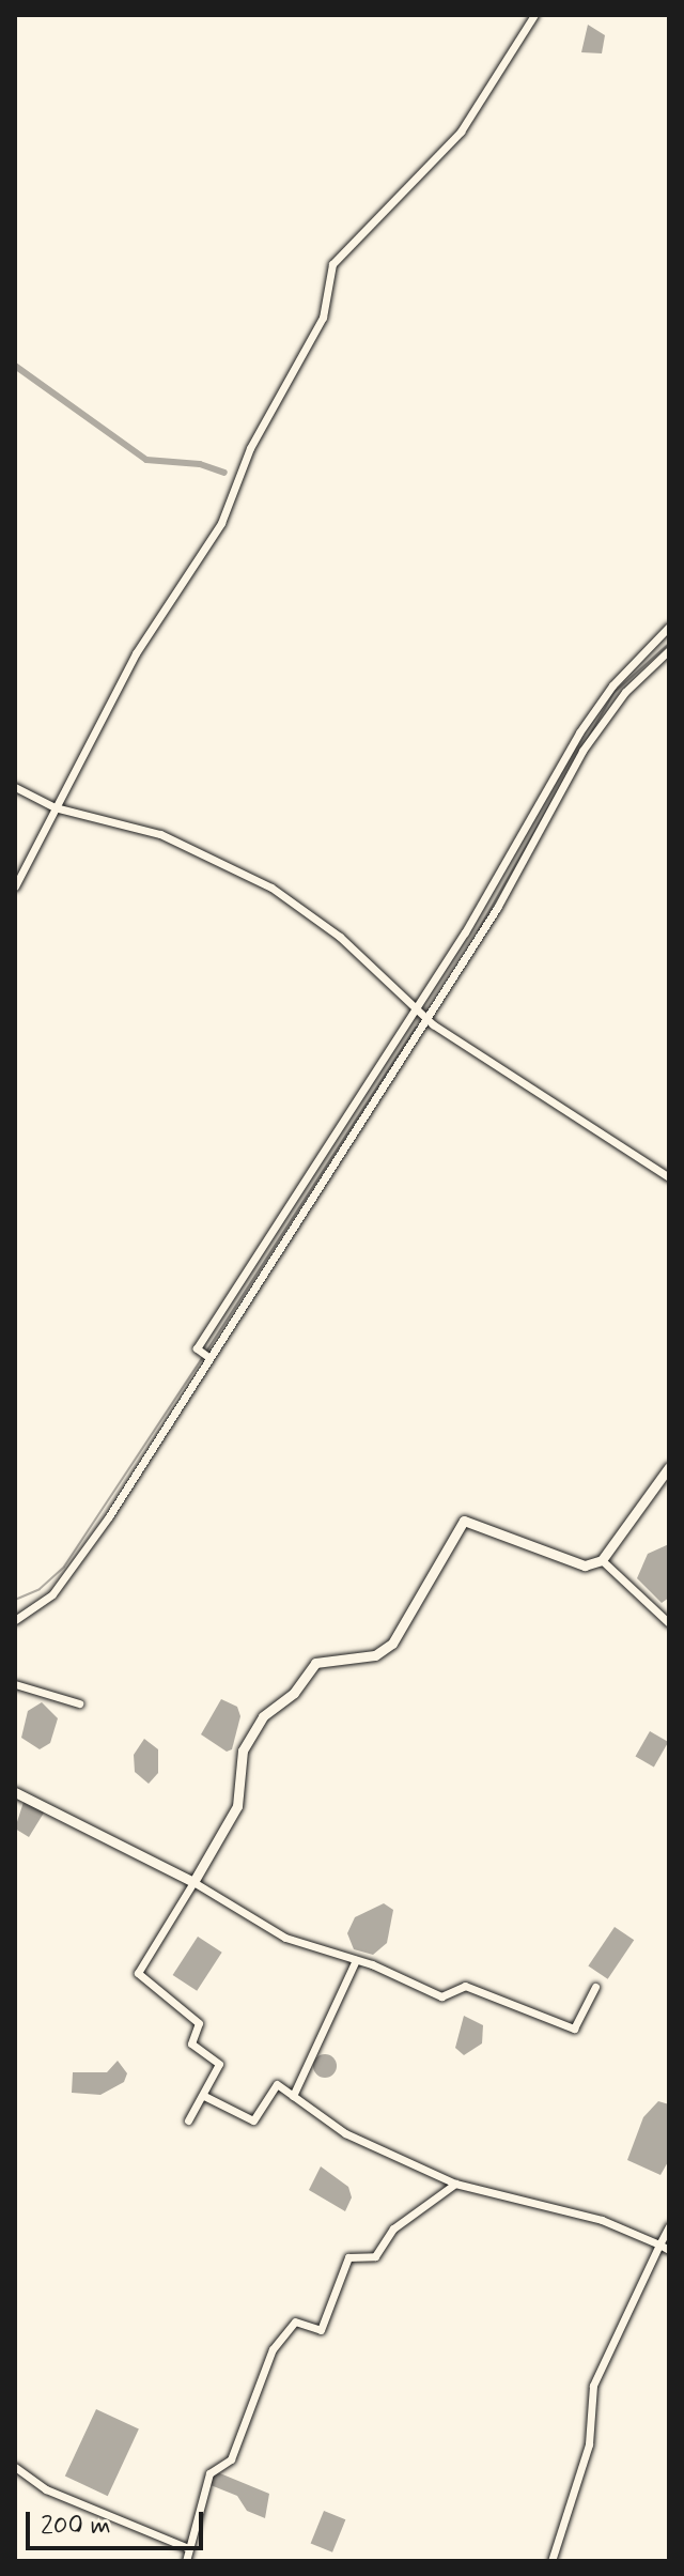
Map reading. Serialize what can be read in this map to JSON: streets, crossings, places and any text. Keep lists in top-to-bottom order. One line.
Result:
{"scale_bar":"200 m"}
